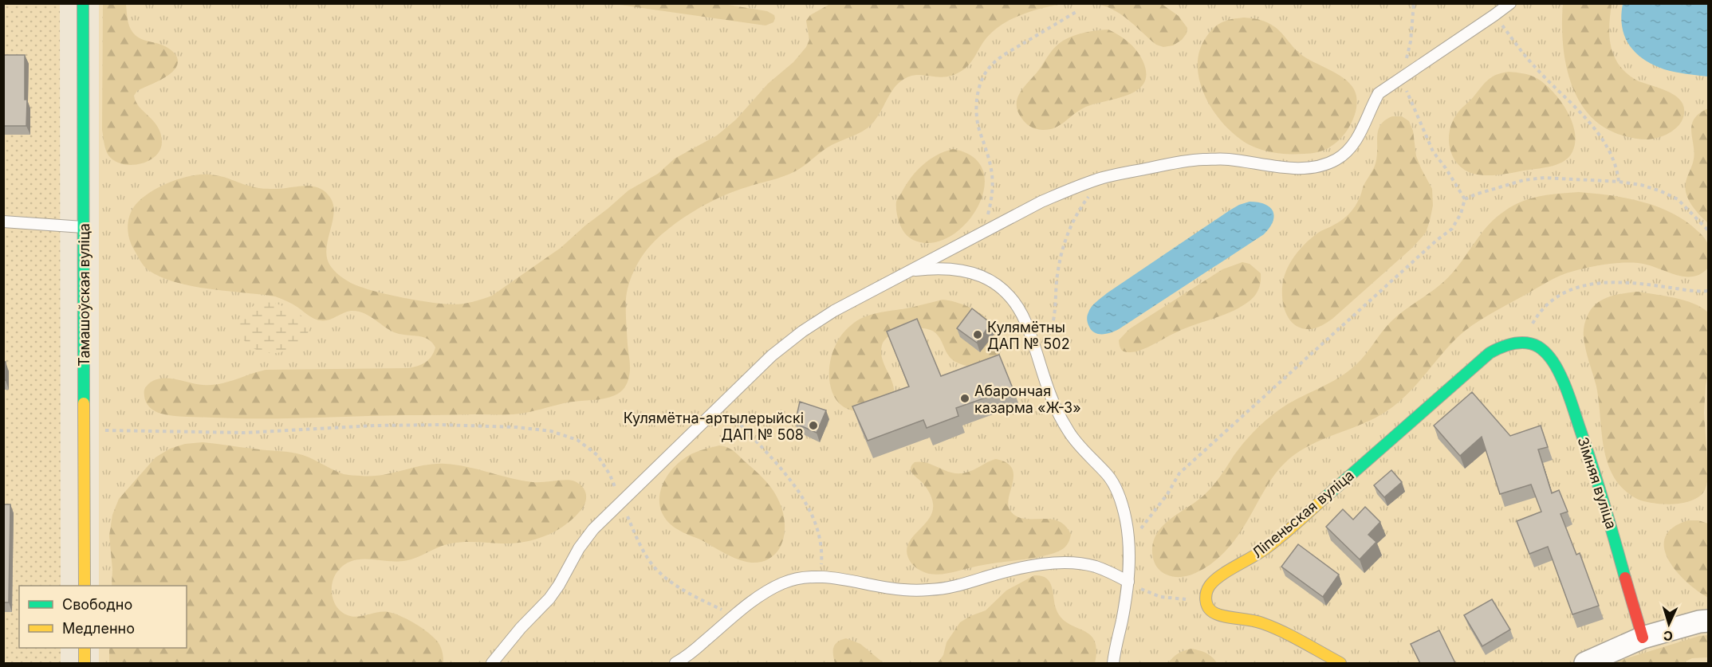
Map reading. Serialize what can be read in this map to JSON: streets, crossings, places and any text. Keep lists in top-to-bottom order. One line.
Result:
{"streets":{"street":["Тамашоўская вуліца","Зімняя вуліца","Ліпеньская вуліца"]},"crossings":[["Зімняя вуліца","Ліпеньская вуліца"]],"places":["Кулямётны ДАП № 502","Абарончая казарма «Ж-З»","Кулямётна-артылерыйскі ДАП № 508"],"legend":["Свободно","Медленно"],"north":"bottom"}
